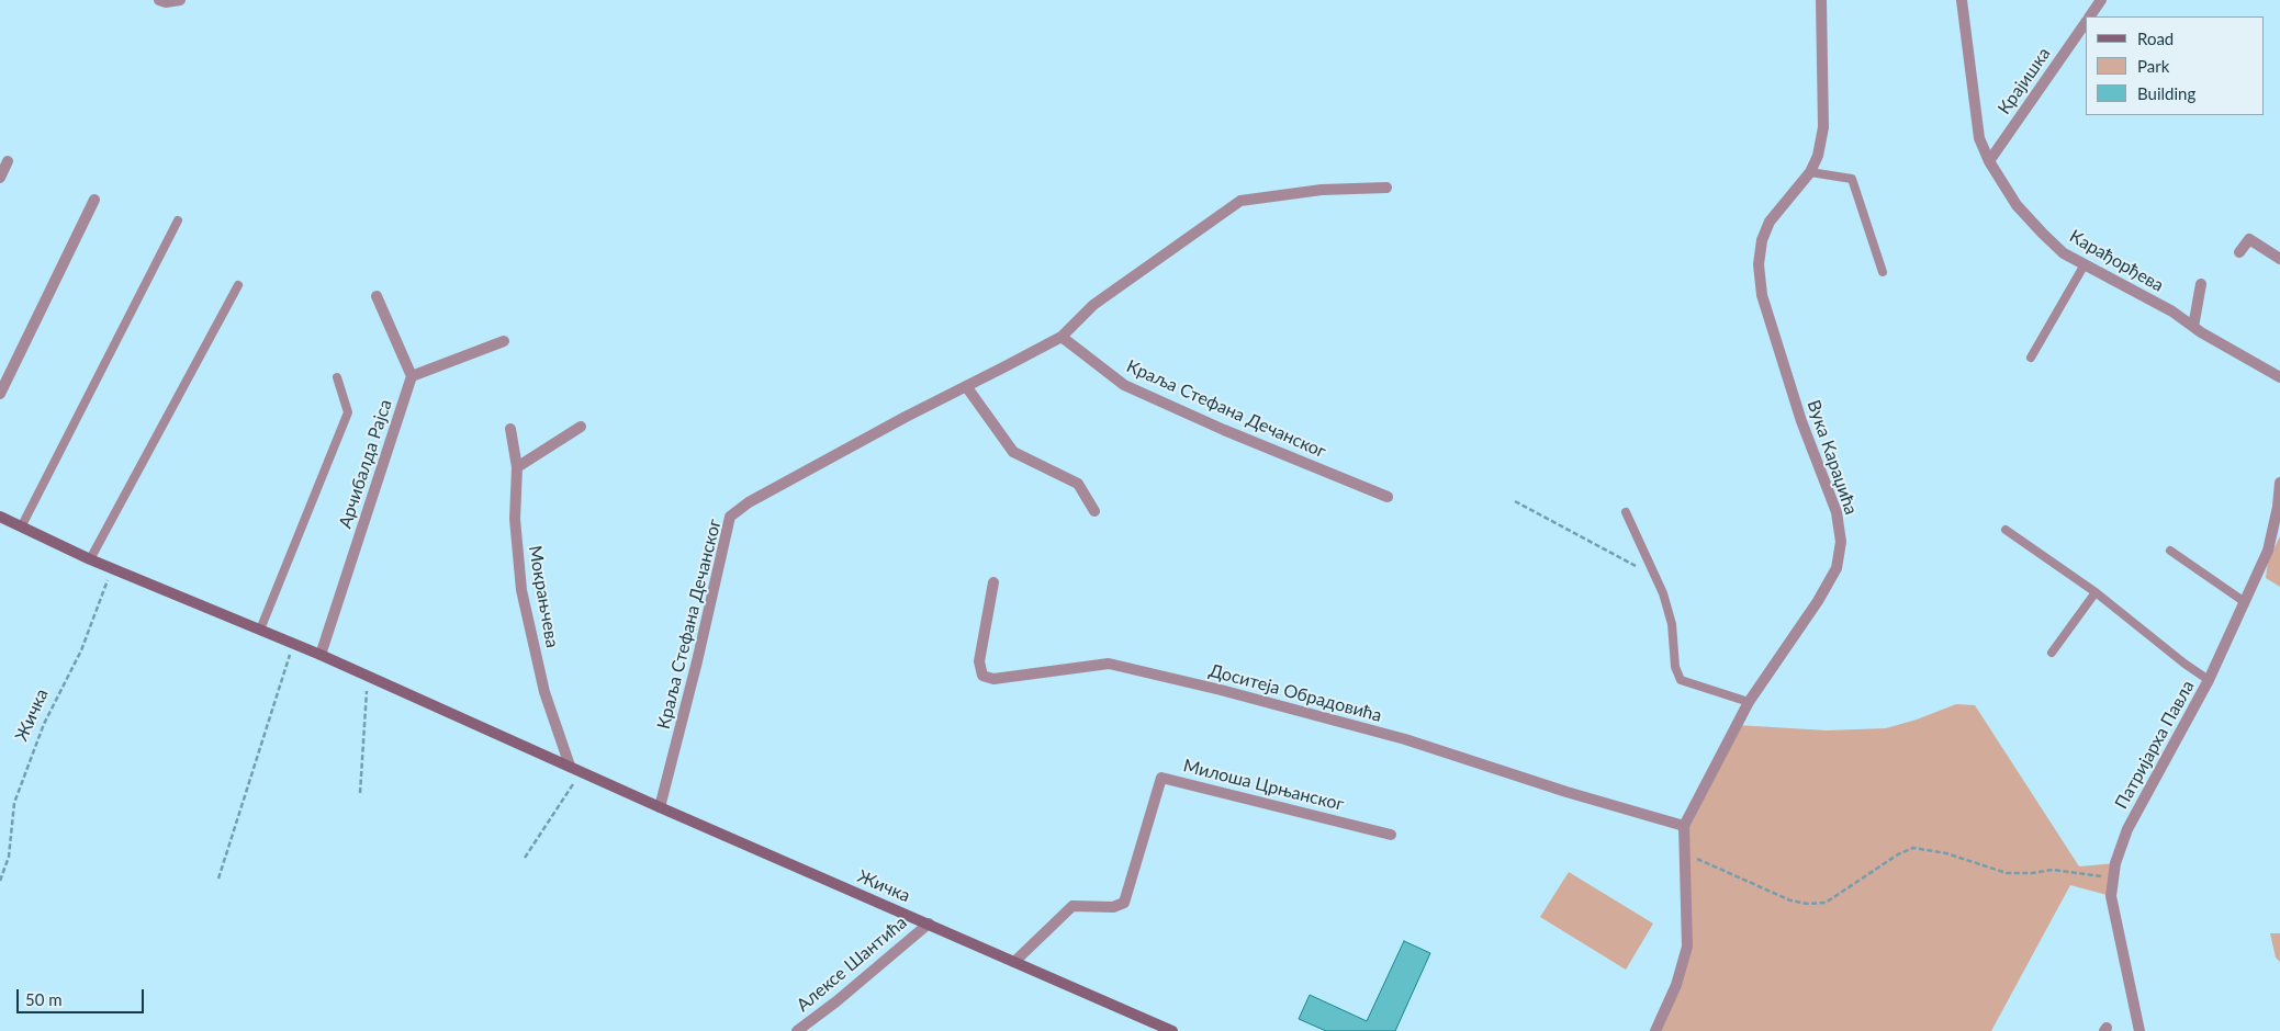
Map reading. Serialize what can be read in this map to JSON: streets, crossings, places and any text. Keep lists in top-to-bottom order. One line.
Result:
{"streets":{"main road":["Жичка"],"street":["Крајишка","Карађорђева","Краља Стефана Дечанског","Вука Караџића","Арчибалда Рајса","Мокрањчева","Доситеја Обрадовића","Патријарха Павла","Милоша Црњанског","Алексе Шантића"]},"crossings":[["Крајишка","Карађорђева"],["Краља Стефана Дечанског","Жичка"],["Вука Караџића","Доситеја Обрадовића"],["Арчибалда Рајса","Жичка"],["Мокрањчева","Жичка"],["Жичка","Милоша Црњанског"],["Жичка","Алексе Шантића"]],"legend":["Road","Park","Building"],"scale_bar":"50 m"}
